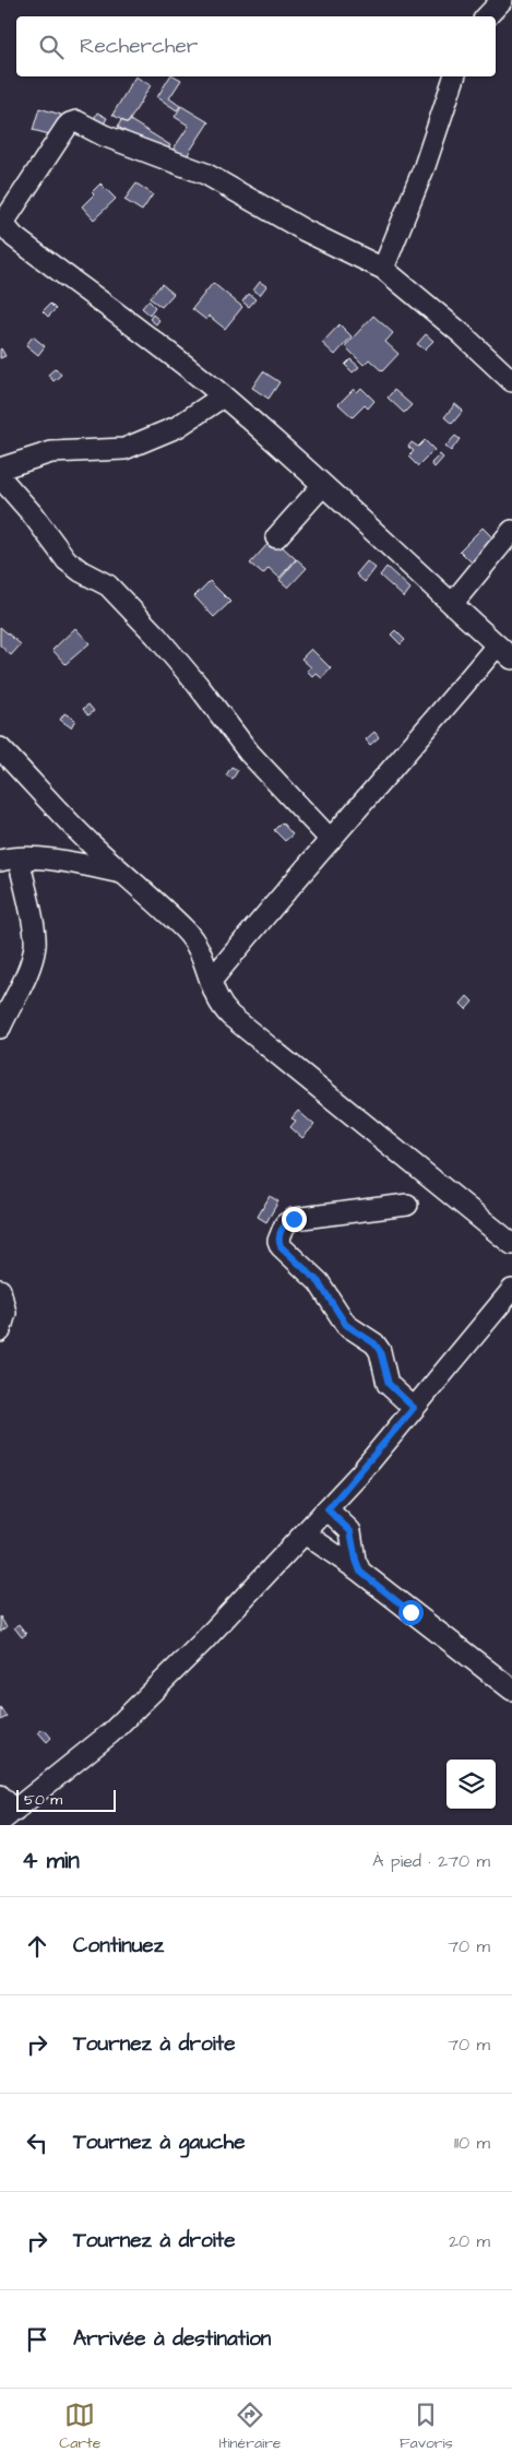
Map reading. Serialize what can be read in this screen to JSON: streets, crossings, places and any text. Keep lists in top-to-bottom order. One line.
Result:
{"scale_bar":"50 m","page":{"search":"Rechercher","scale":"50 m","heading":["4 min","À pied · 270 m"],"list":[["Continuez","70 m"],["Tournez à droite","70 m"],["Tournez à gauche","110 m"],["Tournez à droite","20 m"],"Arrivée à destination"],"nav":["Carte","Itinéraire","Favoris"]}}
